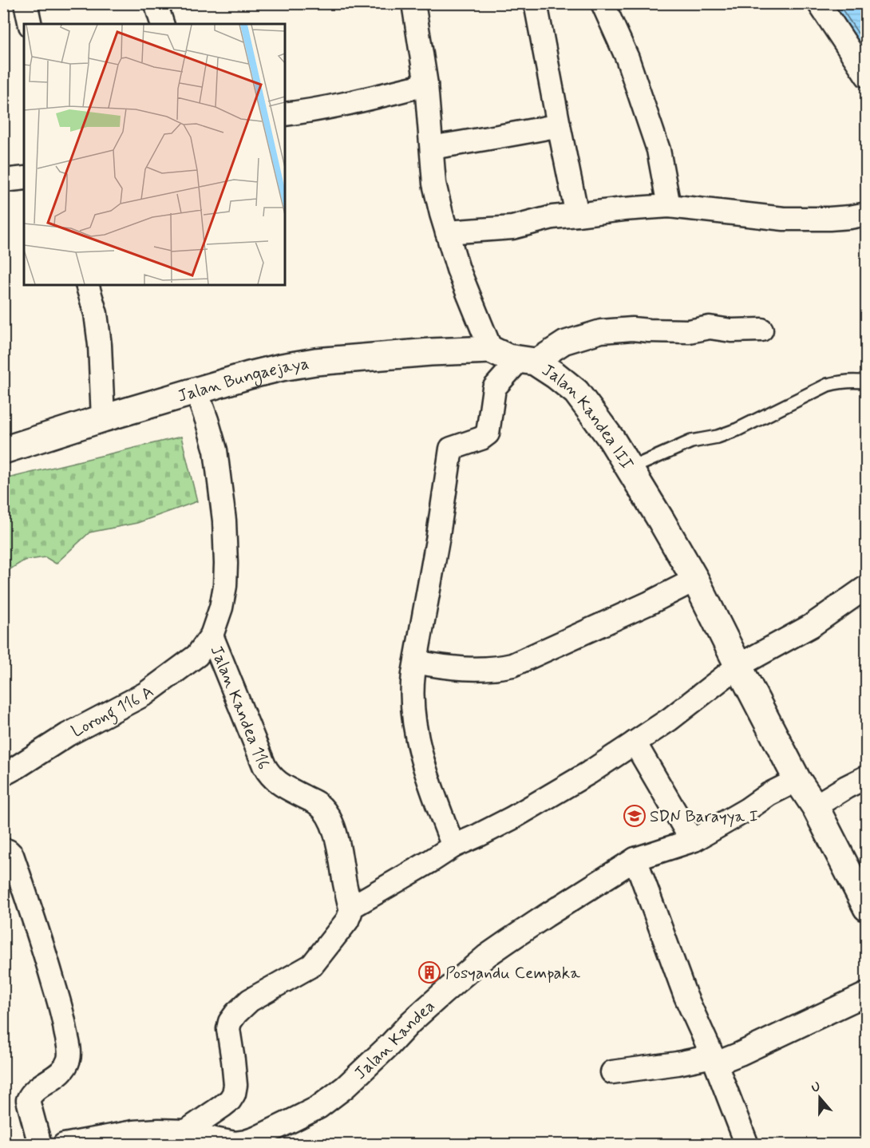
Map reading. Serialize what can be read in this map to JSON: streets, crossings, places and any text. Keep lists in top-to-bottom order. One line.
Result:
{"streets":{"street":["Jalan Bungaejaya","Jalan Kandea III","Jalan Kandea 116","Lorong 116 A","Jalan Kandea"]},"crossings":[["Jalan Bungaejaya","Jalan Kandea III"],["Jalan Bungaejaya","Jalan Kandea 116"],["Jalan Kandea III","Jalan Kandea"],["Jalan Kandea 116","Lorong 116 A"]],"places":{"school or university":["SDN Barayya I"],"building":["Posyandu Cempaka"]},"north":"top"}
